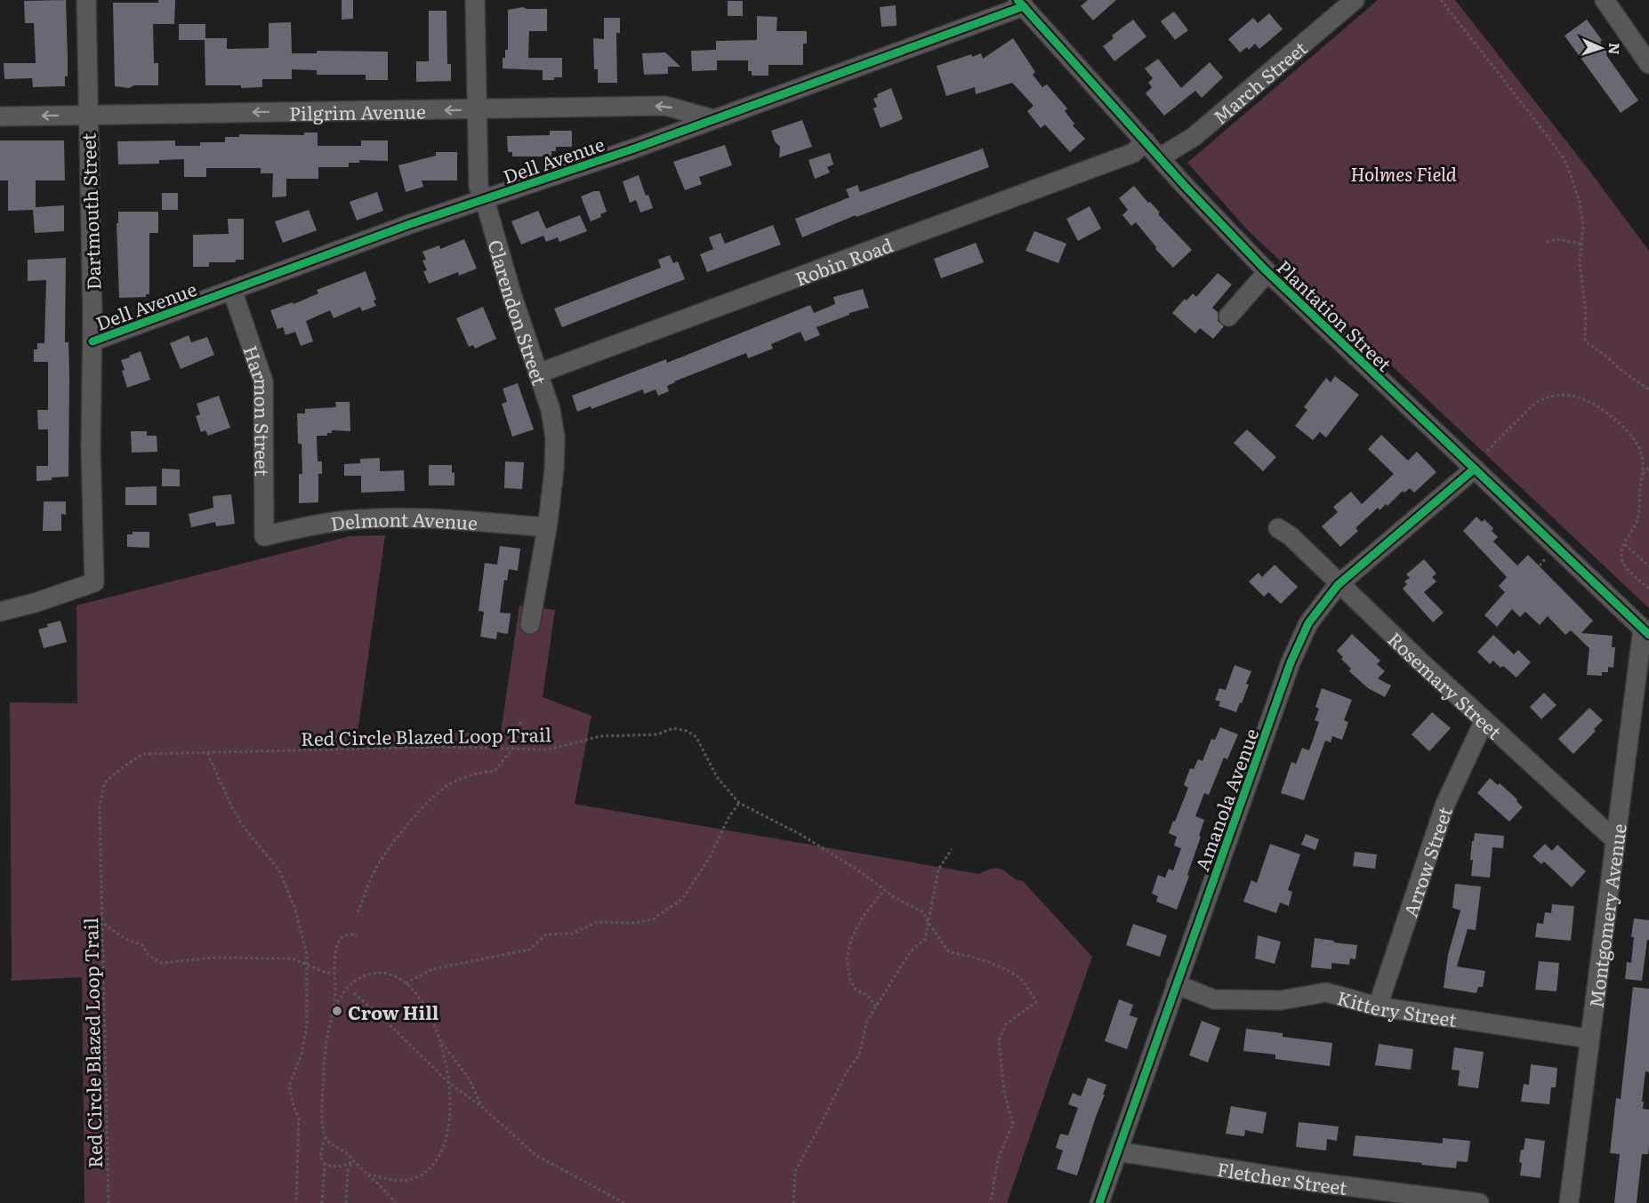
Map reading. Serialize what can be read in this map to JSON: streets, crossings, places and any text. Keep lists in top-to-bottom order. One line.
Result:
{"streets":{"street":["March Street","Pilgrim Avenue","Dell Avenue","Dartmouth Street","Robin Road","Clarendon Street","Plantation Street","Harmon Street","Delmont Avenue","Rosemary Street","Amanola Avenue","Arrow Street","Montgomery Avenue","Kittery Street","Fletcher Street"],"path":["Red Circle Blazed Loop Trail"]},"crossings":[["March Street","Plantation Street"],["Pilgrim Avenue","Dell Avenue"],["Pilgrim Avenue","Dartmouth Street"],["Pilgrim Avenue","Clarendon Street"],["Dell Avenue","Dartmouth Street"],["Dell Avenue","Clarendon Street"],["Dell Avenue","Plantation Street"],["Dell Avenue","Harmon Street"],["Robin Road","Clarendon Street"],["Robin Road","Plantation Street"],["Clarendon Street","Delmont Avenue"],["Plantation Street","Amanola Avenue"],["Plantation Street","Montgomery Avenue"],["Harmon Street","Delmont Avenue"],["Rosemary Street","Amanola Avenue"],["Rosemary Street","Arrow Street"],["Rosemary Street","Montgomery Avenue"],["Amanola Avenue","Kittery Street"],["Amanola Avenue","Fletcher Street"],["Arrow Street","Kittery Street"],["Montgomery Avenue","Kittery Street"]],"one_way":["Pilgrim Avenue"],"parks":["Holmes Field"],"places":["Crow Hill"],"north":"right"}
